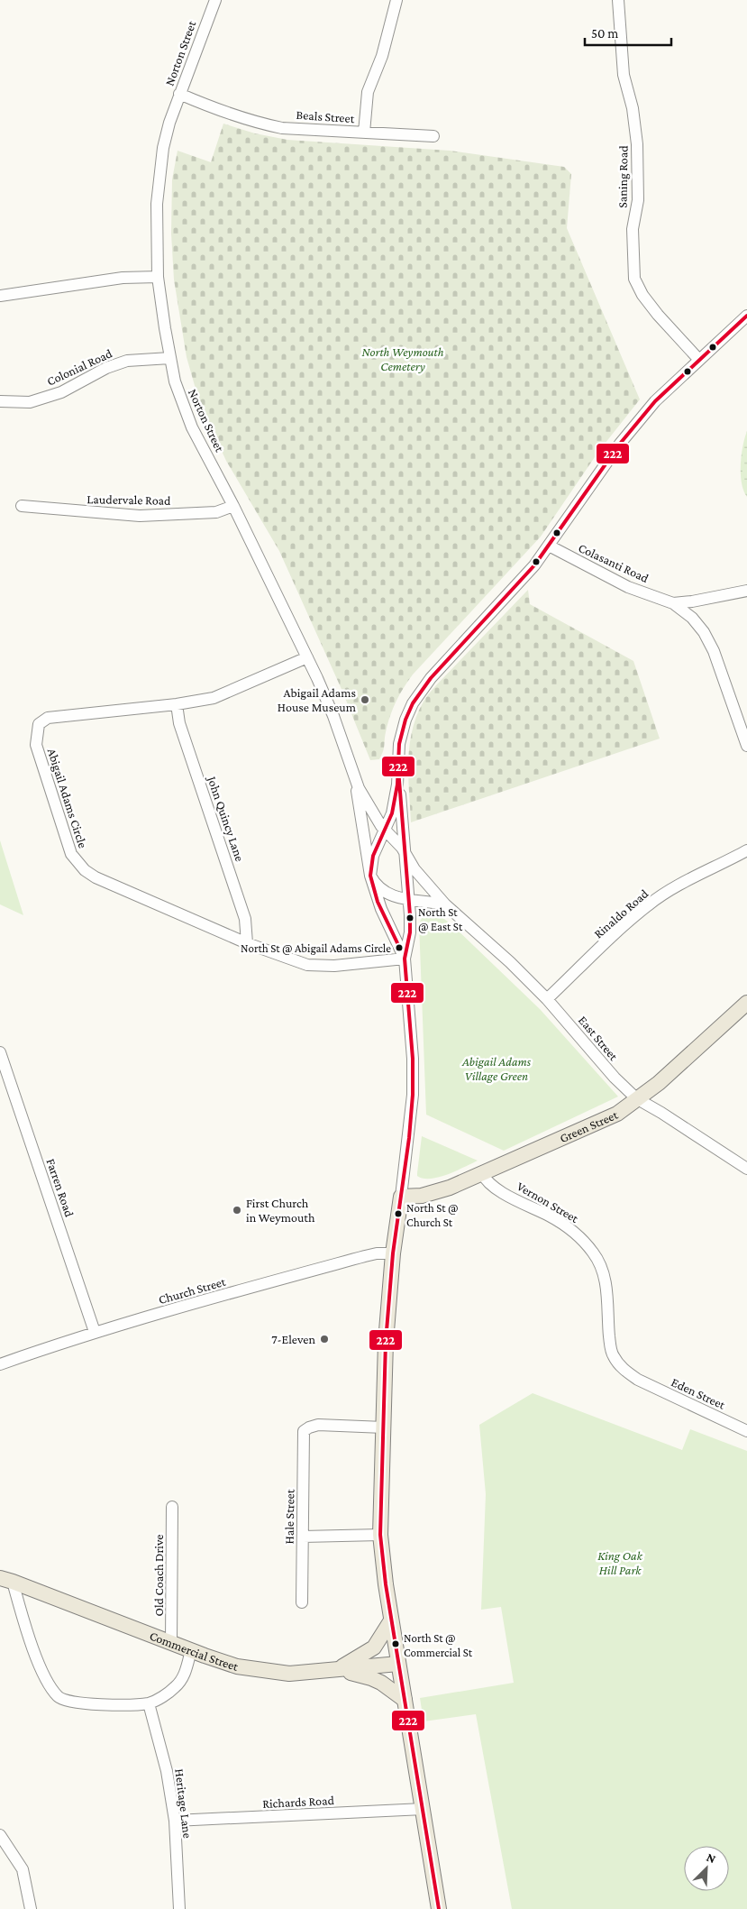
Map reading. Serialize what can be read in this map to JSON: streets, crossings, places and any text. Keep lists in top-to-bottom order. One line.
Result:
{"streets":{"main road":["Green Street","Commercial Street"],"street":["Norton Street","Beals Street","Saning Road","Colonial Road","Laudervale Road","Colasanti Road","Abigail Adams Circle","John Quincy Lane","Rinaldo Road","East Street","Farren Road","Vernon Street","Church Street","Eden Street","Hale Street","Old Coach Drive","Richards Road","Heritage Lane"]},"crossings":[["Norton Street","Beals Street"],["Norton Street","Colonial Road"],["Norton Street","Laudervale Road"],["Norton Street","Abigail Adams Circle"],["Norton Street","East Street"],["Abigail Adams Circle","John Quincy Lane"],["Rinaldo Road","East Street"],["East Street","Green Street"],["Green Street","Vernon Street"],["Farren Road","Church Street"],["Vernon Street","Eden Street"],["Old Coach Drive","Commercial Street"],["Richards Road","Heritage Lane"]],"parks":["North Weymouth Cemetery","Abigail Adams Village Green","King Oak Hill Park"],"places":["Abigail Adams House Museum","North St @ East St","North St @ Abigail Adams Circle","First Church in Weymouth","North St @ Church St","7-Eleven","North St @ Commercial St"],"lines":["transit line 222"],"scale_bar":"50 m","north":"top right"}
